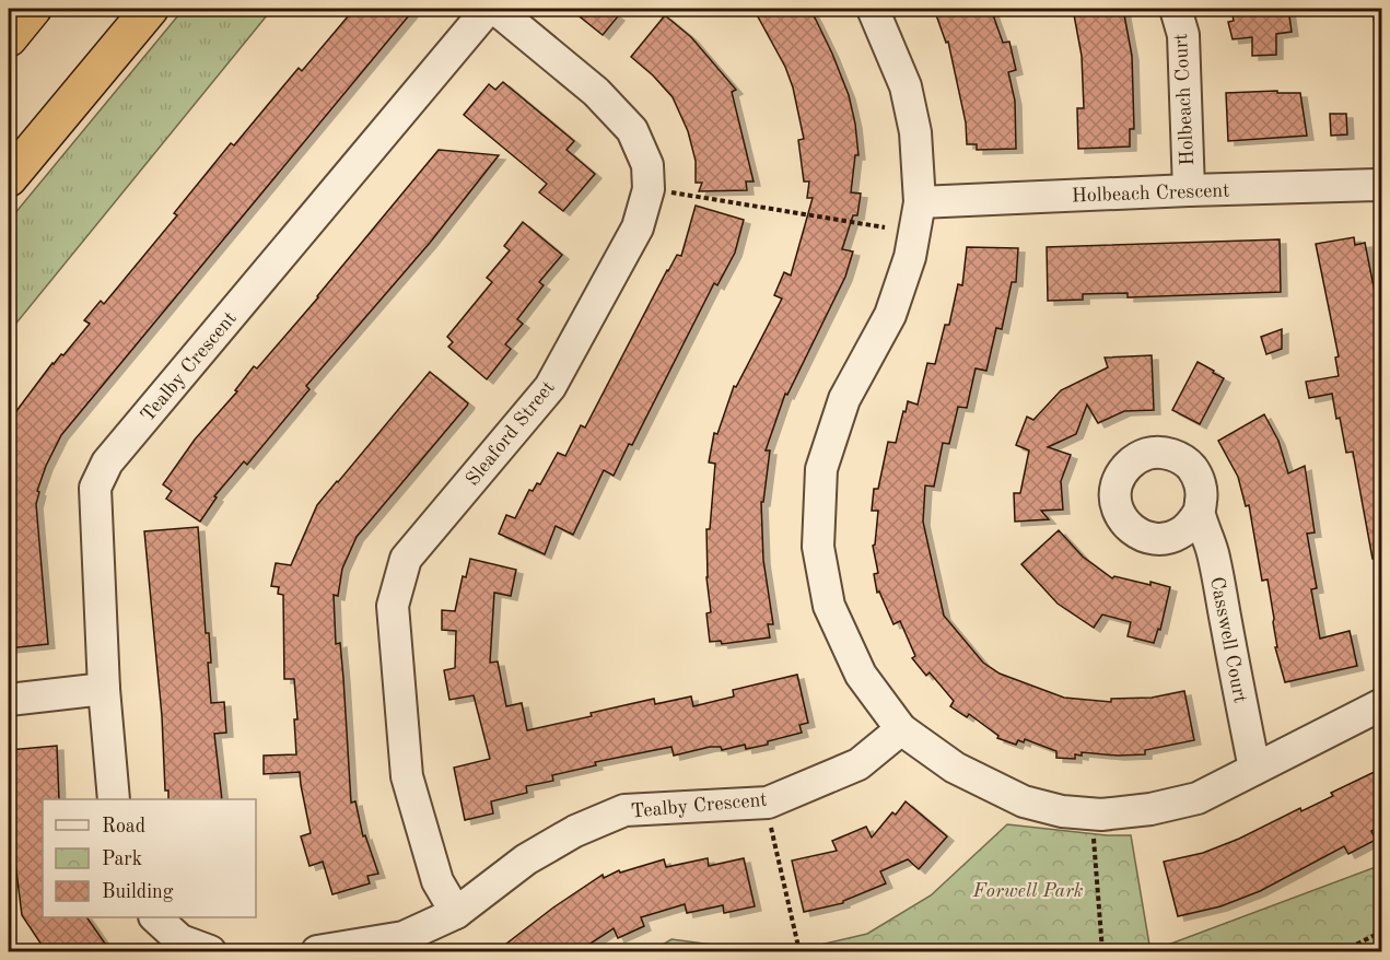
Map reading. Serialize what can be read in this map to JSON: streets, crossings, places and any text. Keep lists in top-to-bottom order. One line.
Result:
{"streets":{"street":["Holbeach Court","Holbeach Crescent","Tealby Crescent","Sleaford Street","Casswell Court"]},"crossings":[["Holbeach Court","Holbeach Crescent"],["Tealby Crescent","Sleaford Street"]],"parks":["Forwell Park"],"legend":["Road","Park","Building"]}
